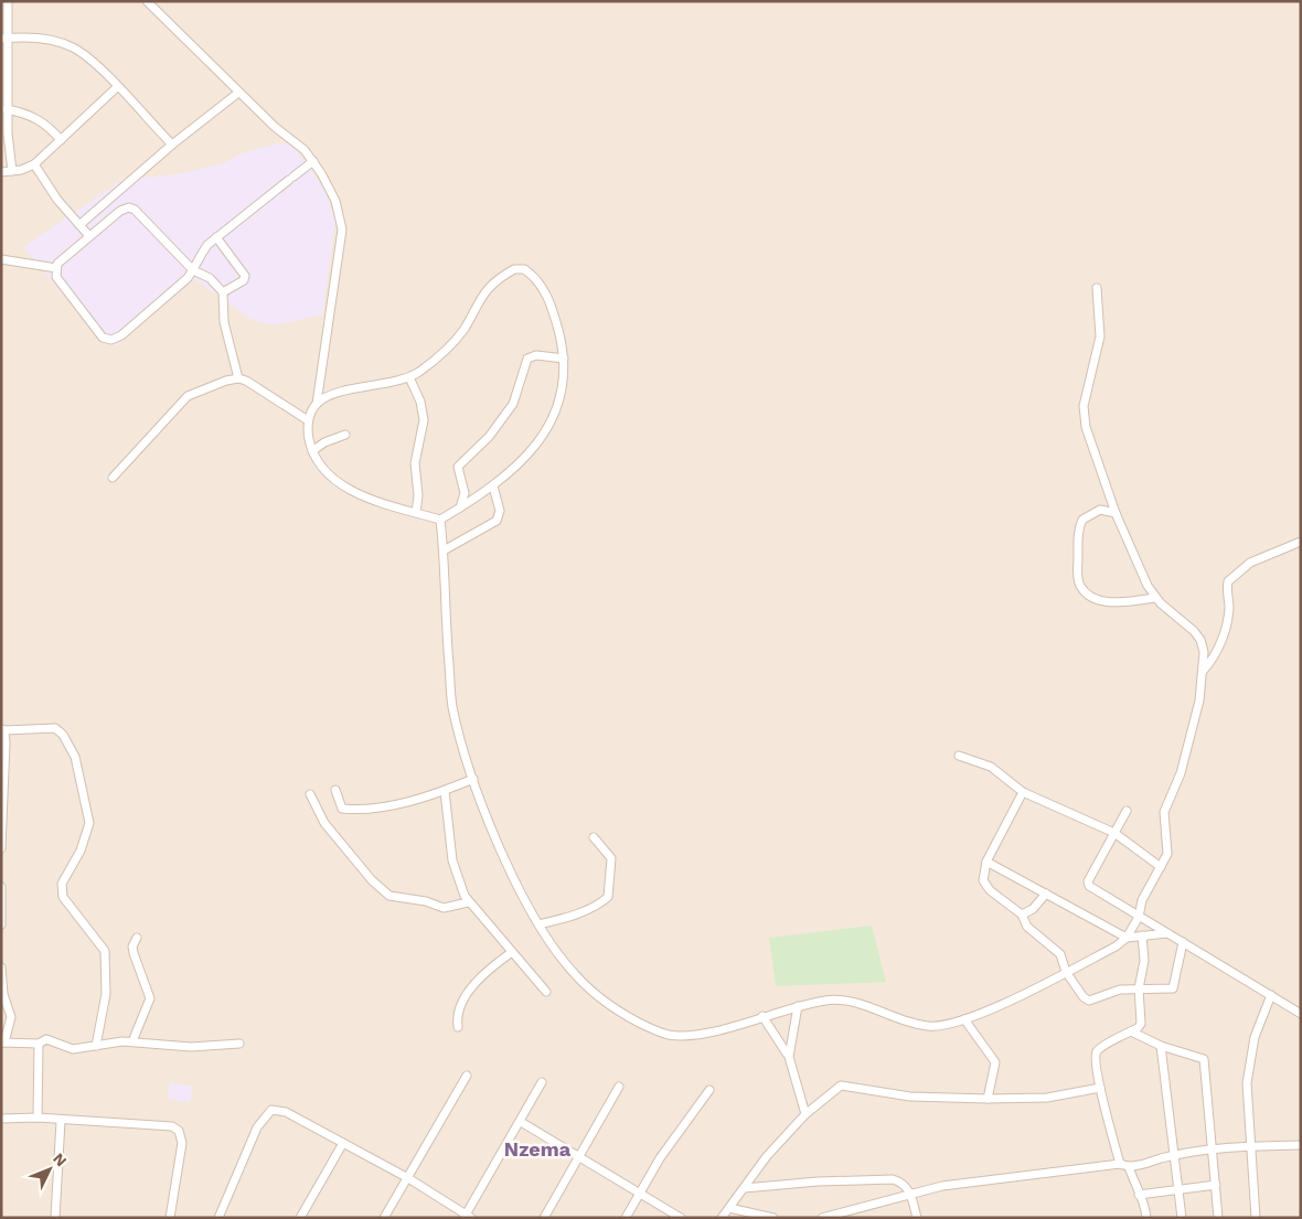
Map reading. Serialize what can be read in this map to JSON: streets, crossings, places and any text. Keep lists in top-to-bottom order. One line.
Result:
{"districts":["Nzema"],"north":"top right"}
